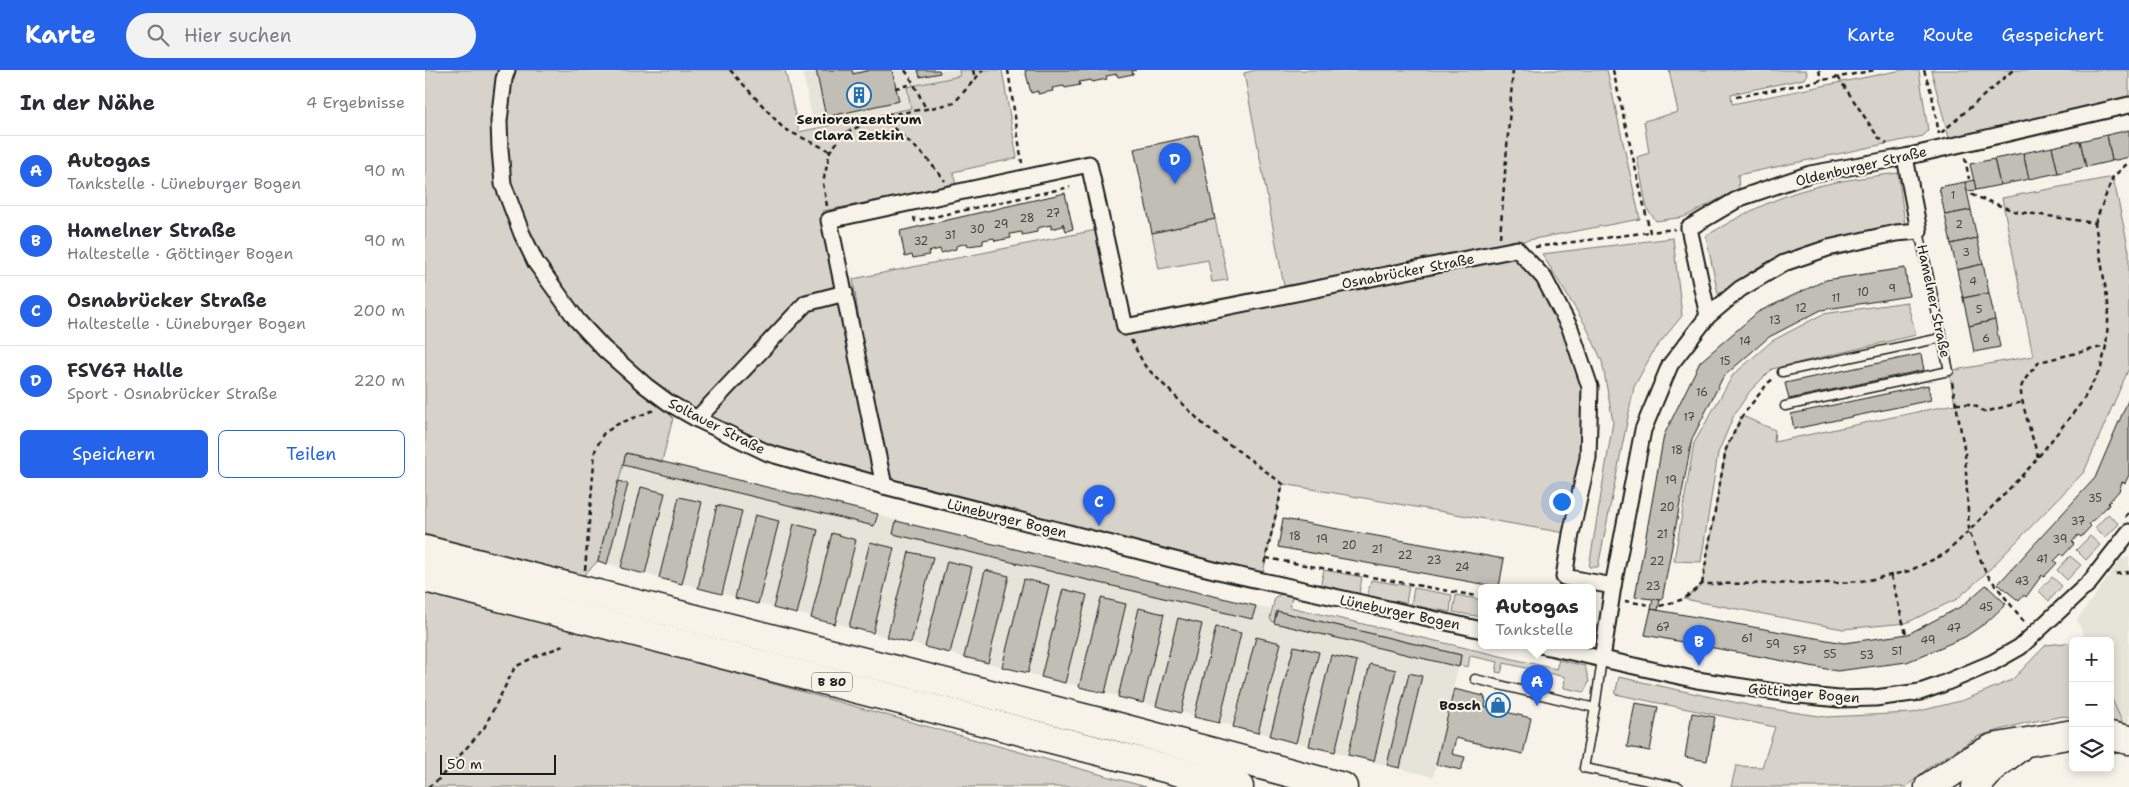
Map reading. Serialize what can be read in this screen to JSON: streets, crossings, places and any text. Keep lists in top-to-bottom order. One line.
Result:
{"streets":{"highway":["B 80"],"street":["Oldenburger Straße","Osnabrücker Straße","Hamelner Straße","Soltauer Straße","Lüneburger Bogen","Göttinger Bogen"]},"crossings":[["Oldenburger Straße","Hamelner Straße"],["Hamelner Straße","Göttinger Bogen"],["Soltauer Straße","Lüneburger Bogen"]],"places":{"building":["Seniorenzentrum Clara Zetkin"],"shop":["Bosch"]},"house_numbers":["1","27","28","29","2","30","31","32","3","4","9","10","11","12","5","13","6","14","15","16","17","18","19","35","20","37","21","18","19","39","20","21","22","41","23","22","24","43","23","45","67","47","61","49","59","57","51","55","53"],"scale_bar":"50 m","page":{"header":"Karte","search":"Hier suchen","nav":["Karte","Route","Gespeichert"],"heading":["In der Nähe","4 Ergebnisse"],"list":[{"mark":"A","name":"Autogas","note":"Tankstelle · Lüneburger Bogen","value":"90 m"},{"mark":"B","name":"Hamelner Straße","note":"Haltestelle · Göttinger Bogen","value":"90 m"},{"mark":"C","name":"Osnabrücker Straße","note":"Haltestelle · Lüneburger Bogen","value":"200 m"},{"mark":"D","name":"FSV67 Halle","note":"Sport · Osnabrücker Straße","value":"220 m"}],"pins":["D","C","B","A"],"buttons":["Speichern","Teilen"],"popup":["Autogas","Tankstelle"],"map_buttons":["+","−"],"scale":"50 m"}}
